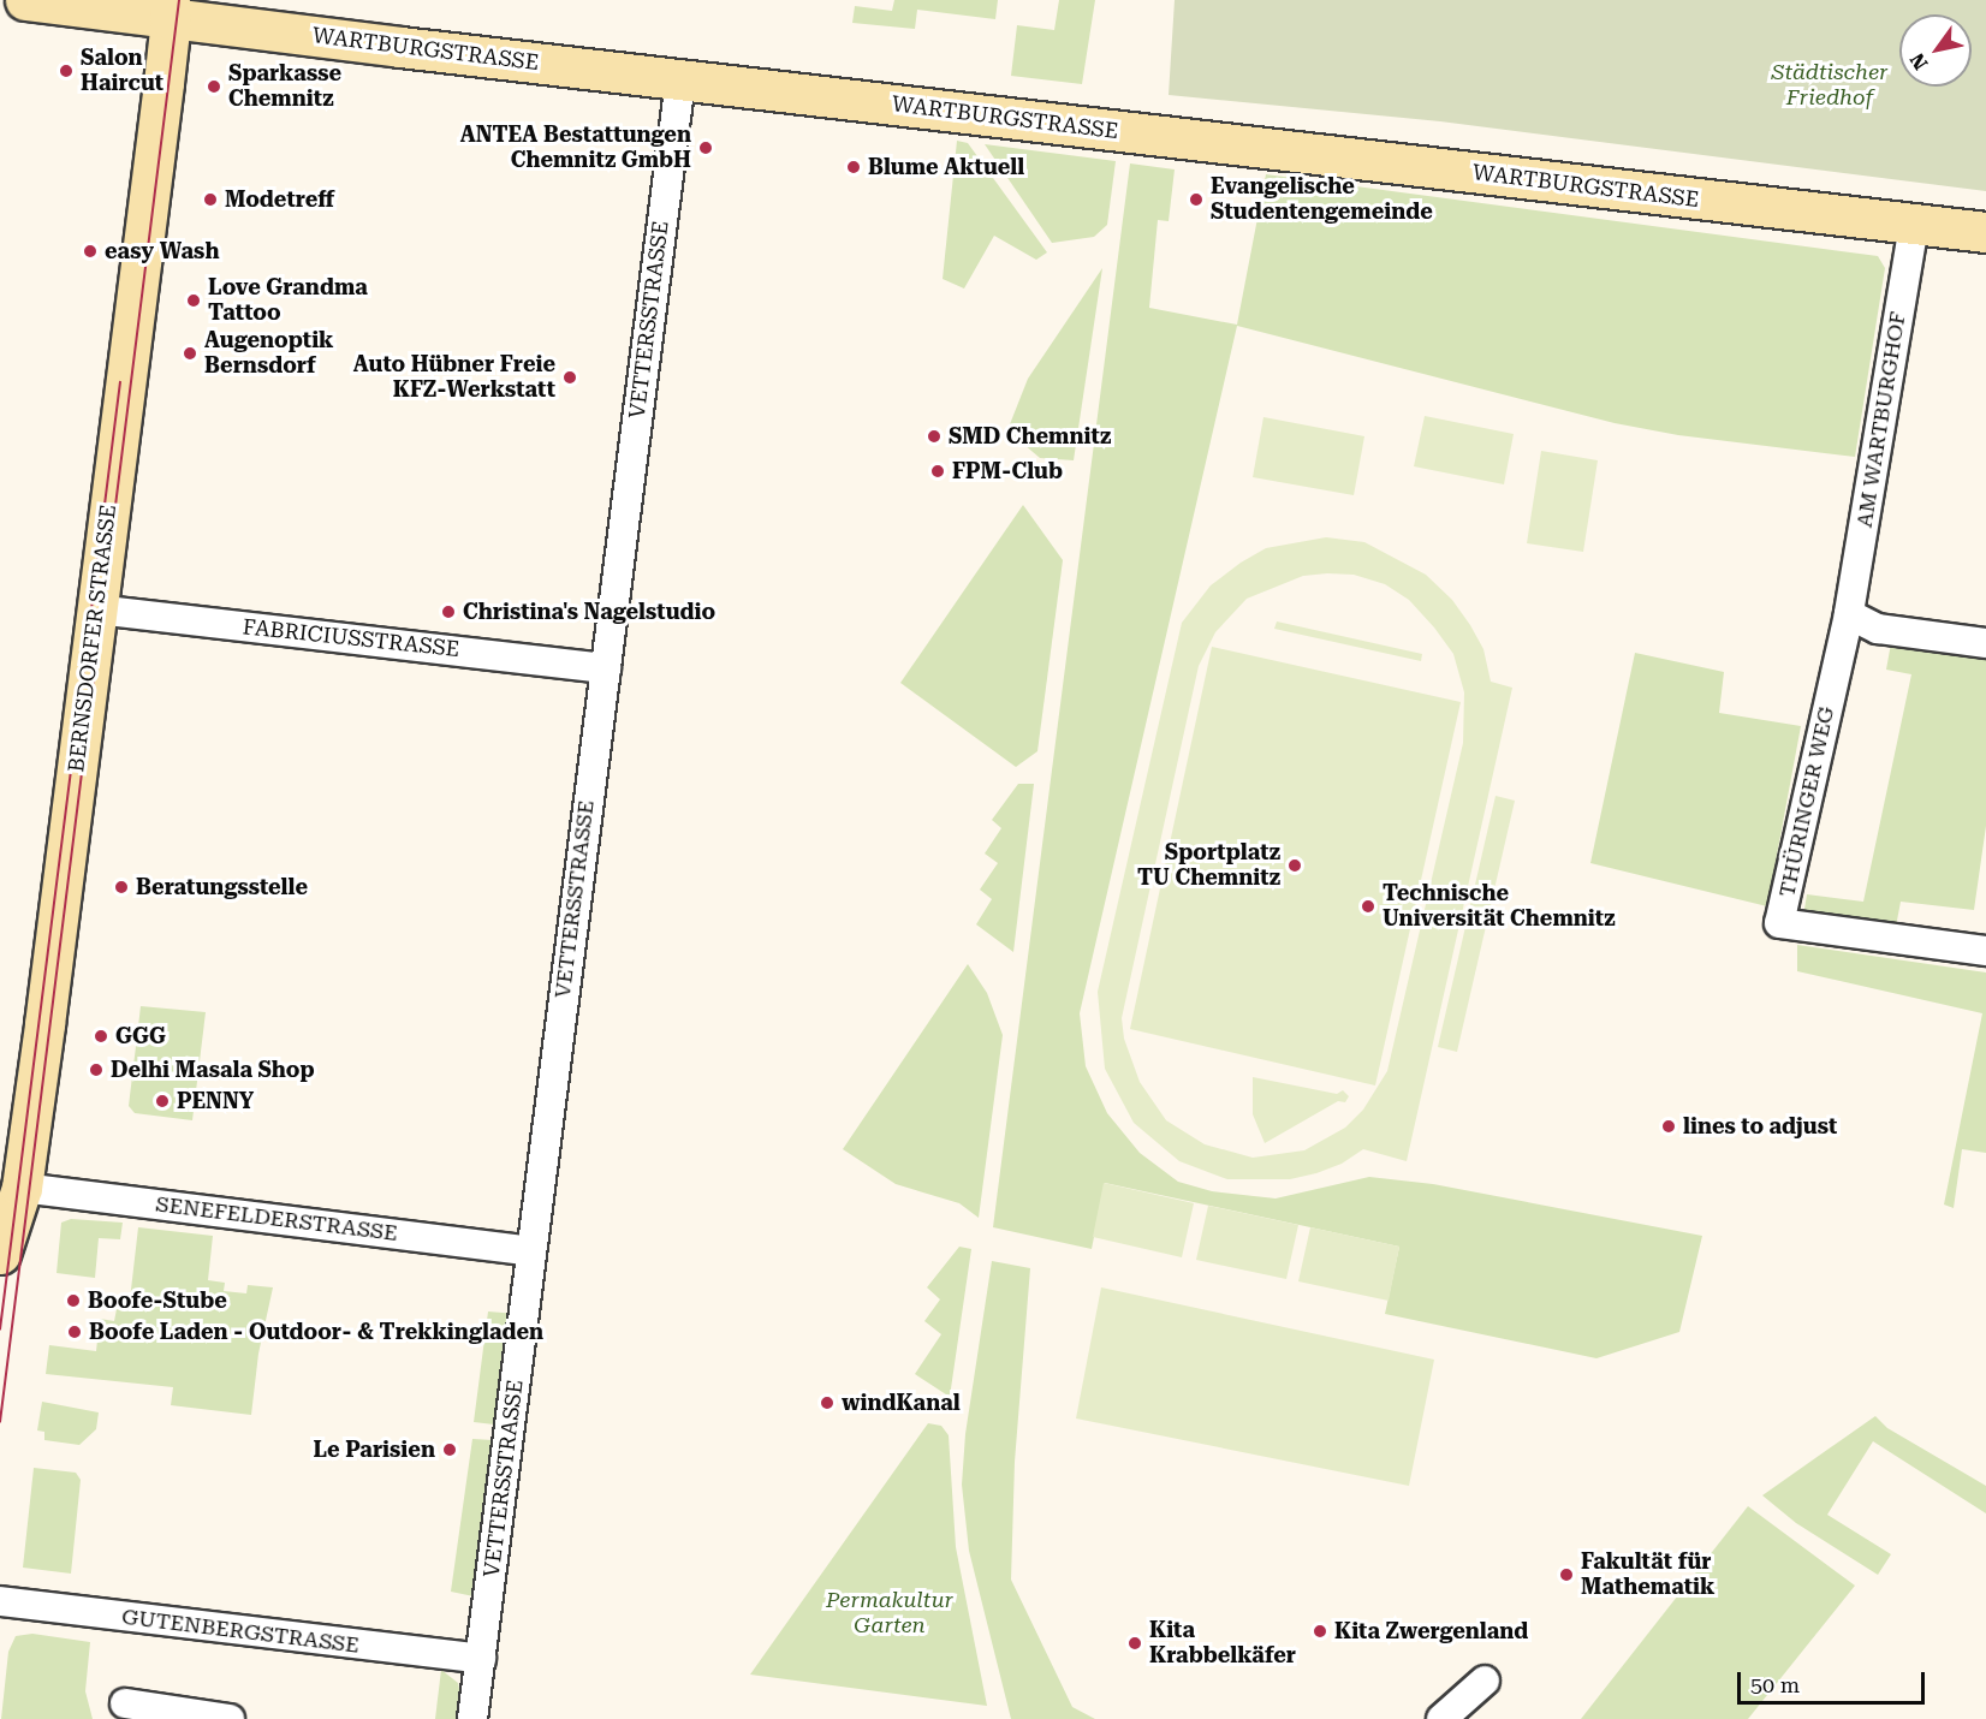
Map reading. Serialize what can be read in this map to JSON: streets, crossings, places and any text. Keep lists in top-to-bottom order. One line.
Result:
{"streets":{"main road":["WARTBURGSTRASSE","BERNSDORFER STRASSE"],"street":["VETTERSSTRASSE","AM WARTBURGHOF","FABRICIUSSTRASSE","THÜRINGER WEG","SENEFELDERSTRASSE","GUTENBERGSTRASSE"]},"crossings":[["WARTBURGSTRASSE","VETTERSSTRASSE"],["WARTBURGSTRASSE","AM WARTBURGHOF"],["WARTBURGSTRASSE","BERNSDORFER STRASSE"],["VETTERSSTRASSE","FABRICIUSSTRASSE"],["VETTERSSTRASSE","SENEFELDERSTRASSE"],["VETTERSSTRASSE","GUTENBERGSTRASSE"],["AM WARTBURGHOF","THÜRINGER WEG"],["BERNSDORFER STRASSE","FABRICIUSSTRASSE"],["BERNSDORFER STRASSE","SENEFELDERSTRASSE"]],"parks":["Städtischer Friedhof","Permakultur Garten"],"places":["Salon Haircut","Sparkasse Chemnitz","ANTEA Bestattungen Chemnitz GmbH","Blume Aktuell","Modetreff","Evangelische Studentengemeinde","easy Wash","Love Grandma Tattoo","Augenoptik Bernsdorf","Auto Hübner Freie KFZ-Werkstatt","SMD Chemnitz","FPM-Club","Christina's Nagelstudio","Sportplatz TU Chemnitz","Beratungsstelle","Technische Universität Chemnitz","GGG","Delhi Masala Shop","PENNY","lines to adjust","Boofe-Stube","Boofe Laden - Outdoor- & Trekkingladen","windKanal","Le Parisien","Fakultät für Mathematik","Kita Zwergenland","Kita Krabbelkäfer"],"scale_bar":"50 m","north":"bottom left"}
